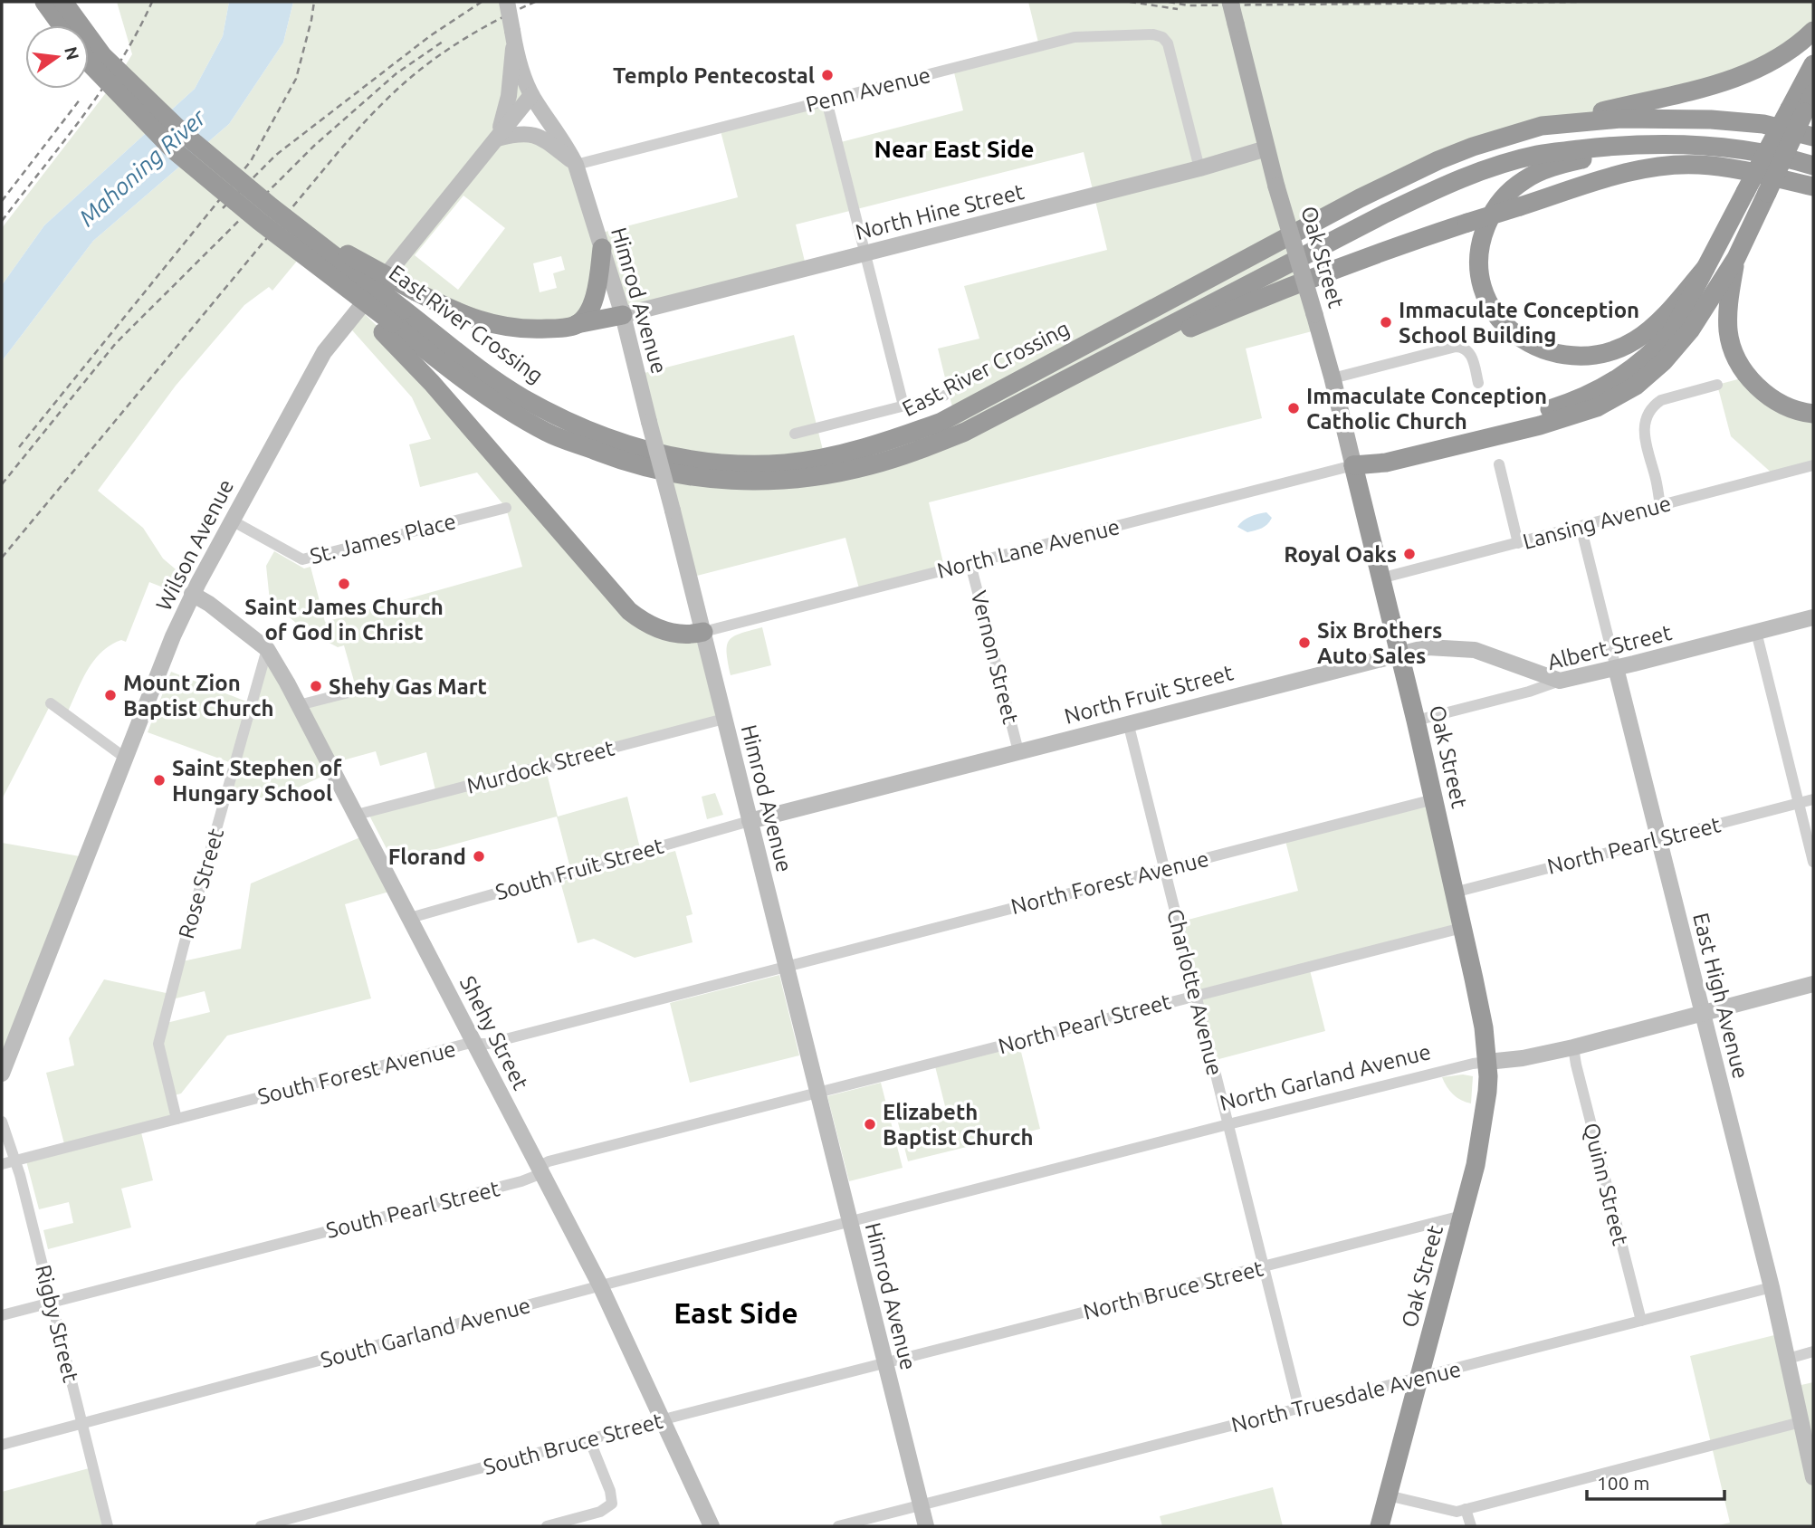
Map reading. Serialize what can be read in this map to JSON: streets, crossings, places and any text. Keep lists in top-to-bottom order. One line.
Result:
{"streets":{"highway":["Oak Street","East River Crossing"],"main road":["North Hine Street","Himrod Avenue","Wilson Avenue","Albert Street","North Fruit Street","East High Avenue","Shehy Street","North Garland Avenue"],"street":["Penn Avenue","Lansing Avenue","St. James Place","North Lane Avenue","Vernon Street","Murdock Street","North Pearl Street","South Fruit Street","North Forest Avenue","Rose Street","Charlotte Avenue","South Forest Avenue","Quinn Street","South Pearl Street","North Bruce Street","Rigby Street","South Garland Avenue","North Truesdale Avenue","South Bruce Street"]},"crossings":[["Penn Avenue","North Hine Street"],["Penn Avenue","Himrod Avenue"],["North Hine Street","Oak Street"],["North Hine Street","Himrod Avenue"],["Oak Street","Lansing Avenue"],["Oak Street","North Lane Avenue"],["Oak Street","Albert Street"],["Oak Street","North Fruit Street"],["Oak Street","North Pearl Street"],["Oak Street","North Forest Avenue"],["Oak Street","North Garland Avenue"],["Oak Street","North Bruce Street"],["Oak Street","North Truesdale Avenue"],["Himrod Avenue","Wilson Avenue"],["Himrod Avenue","North Lane Avenue"],["Himrod Avenue","North Fruit Street"],["Himrod Avenue","Murdock Street"],["Himrod Avenue","North Pearl Street"],["Himrod Avenue","South Fruit Street"],["Himrod Avenue","North Forest Avenue"],["Himrod Avenue","South Forest Avenue"],["Himrod Avenue","North Garland Avenue"],["Himrod Avenue","South Pearl Street"],["Himrod Avenue","North Bruce Street"],["Himrod Avenue","South Garland Avenue"],["Himrod Avenue","North Truesdale Avenue"],["Himrod Avenue","South Bruce Street"],["Lansing Avenue","East High Avenue"],["St. James Place","Wilson Avenue"],["Wilson Avenue","Shehy Street"],["North Lane Avenue","Vernon Street"],["Albert Street","North Fruit Street"],["Albert Street","East High Avenue"],["Vernon Street","North Fruit Street"],["North Fruit Street","South Fruit Street"],["North Fruit Street","Charlotte Avenue"],["Murdock Street","Shehy Street"],["North Pearl Street","Charlotte Avenue"],["North Pearl Street","East High Avenue"],["North Pearl Street","South Pearl Street"],["South Fruit Street","Shehy Street"],["North Forest Avenue","Charlotte Avenue"],["North Forest Avenue","South Forest Avenue"],["Rose Street","Shehy Street"],["Rose Street","South Forest Avenue"],["Charlotte Avenue","North Garland Avenue"],["Charlotte Avenue","North Bruce Street"],["Charlotte Avenue","North Truesdale Avenue"],["East High Avenue","North Garland Avenue"],["East High Avenue","North Truesdale Avenue"],["Shehy Street","South Forest Avenue"],["Shehy Street","South Pearl Street"],["Shehy Street","South Garland Avenue"],["Shehy Street","South Bruce Street"],["South Forest Avenue","Rigby Street"],["North Garland Avenue","Quinn Street"],["North Garland Avenue","South Garland Avenue"],["Quinn Street","North Truesdale Avenue"],["South Pearl Street","Rigby Street"],["North Bruce Street","South Bruce Street"],["Rigby Street","South Garland Avenue"]],"districts":["Near East Side","East Side"],"water":["Mahoning River"],"places":["Templo Pentecostal","Immaculate Conception School Building","Immaculate Conception Catholic Church","Royal Oaks","Saint James Church of God in Christ","Six Brothers Auto Sales","Shehy Gas Mart","Mount Zion Baptist Church","Saint Stephen of Hungary School","Florand","Elizabeth Baptist Church"],"scale_bar":"100 m","north":"right"}
